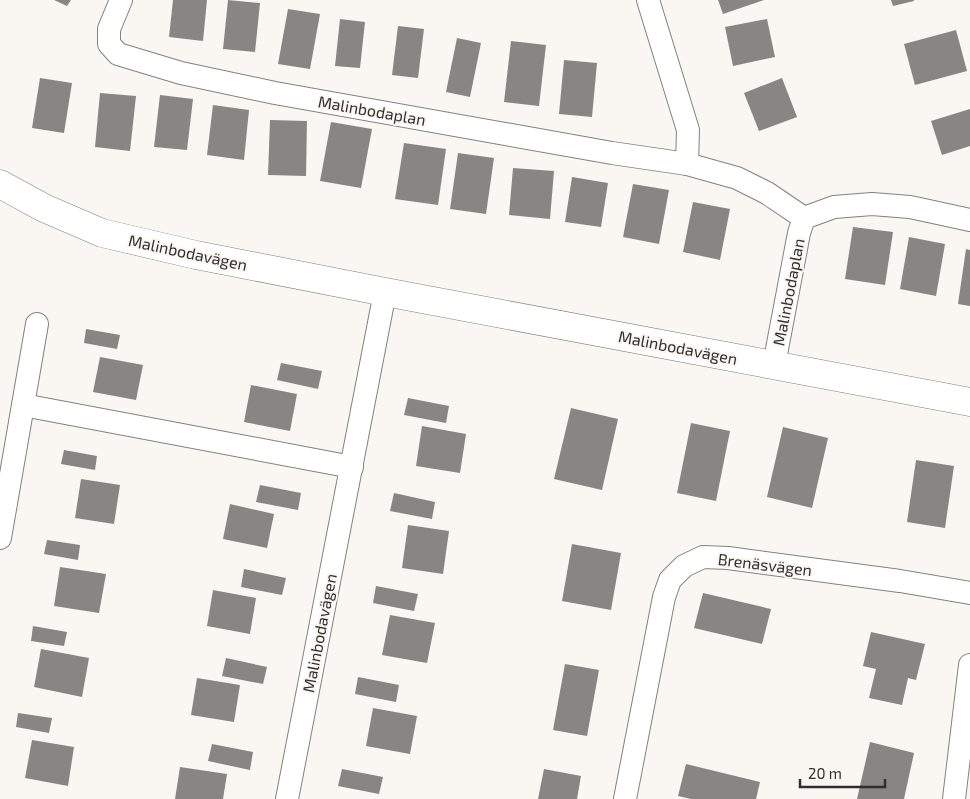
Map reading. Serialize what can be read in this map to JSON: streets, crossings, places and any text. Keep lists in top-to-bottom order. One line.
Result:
{"streets":{"street":["Malinbodaplan","Malinbodavägen","Brenäsvägen"]},"crossings":[["Malinbodaplan","Malinbodavägen"]],"scale_bar":"20 m"}
